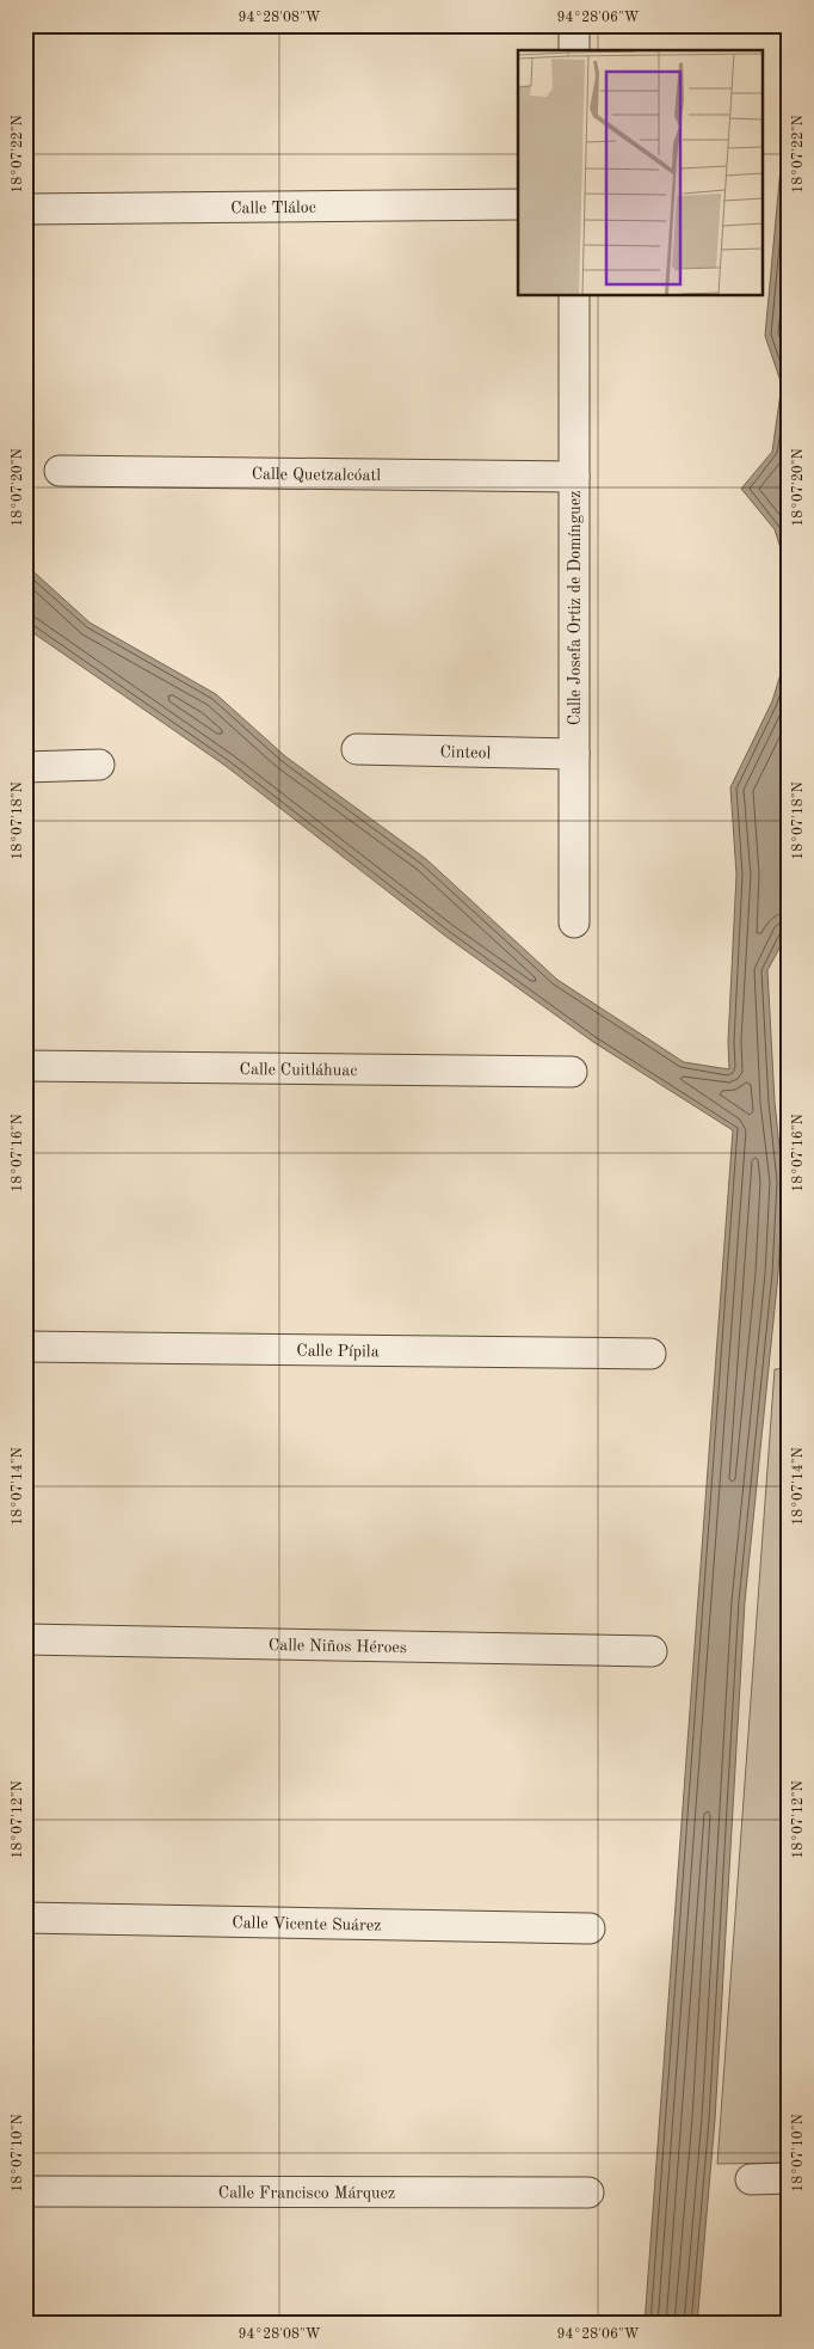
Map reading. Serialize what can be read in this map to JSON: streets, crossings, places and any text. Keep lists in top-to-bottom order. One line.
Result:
{"streets":{"street":["Calle Tláloc","Calle Quetzalcóatl","Calle Josefa Ortiz de Domínguez","Cinteol","Calle Cuitláhuac","Calle Pípila","Calle Niños Héroes","Calle Vicente Suárez","Calle Francisco Márquez"]},"crossings":[["Calle Quetzalcóatl","Calle Josefa Ortiz de Domínguez"],["Calle Josefa Ortiz de Domínguez","Cinteol"]],"coordinates":["94°28'08\"W","94°28'06\"W","18°07'22\"N","18°07'20\"N","18°07'18\"N","18°07'16\"N","18°07'14\"N","18°07'12\"N","18°07'10\"N"]}
